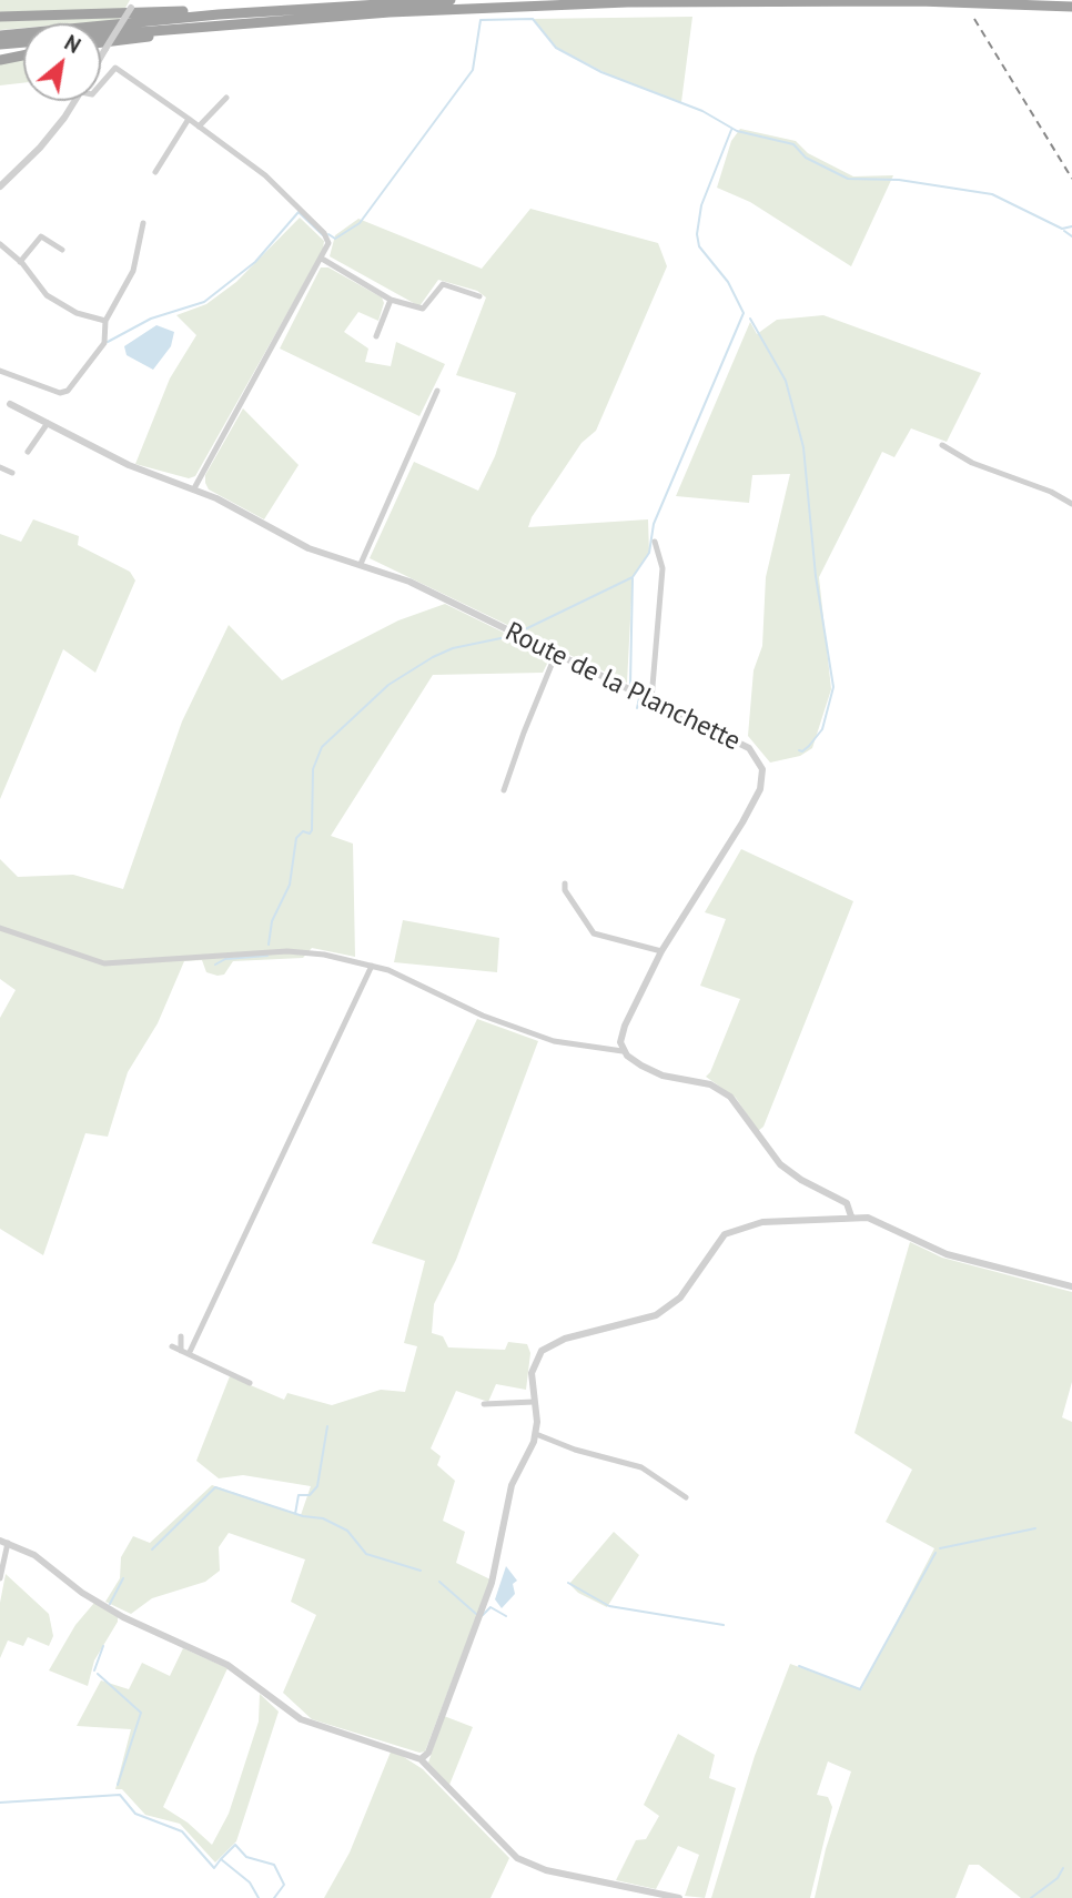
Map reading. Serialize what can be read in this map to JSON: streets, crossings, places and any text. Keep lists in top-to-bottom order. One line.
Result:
{"streets":{"street":["Route de la Planchette"]},"north":"top right"}
